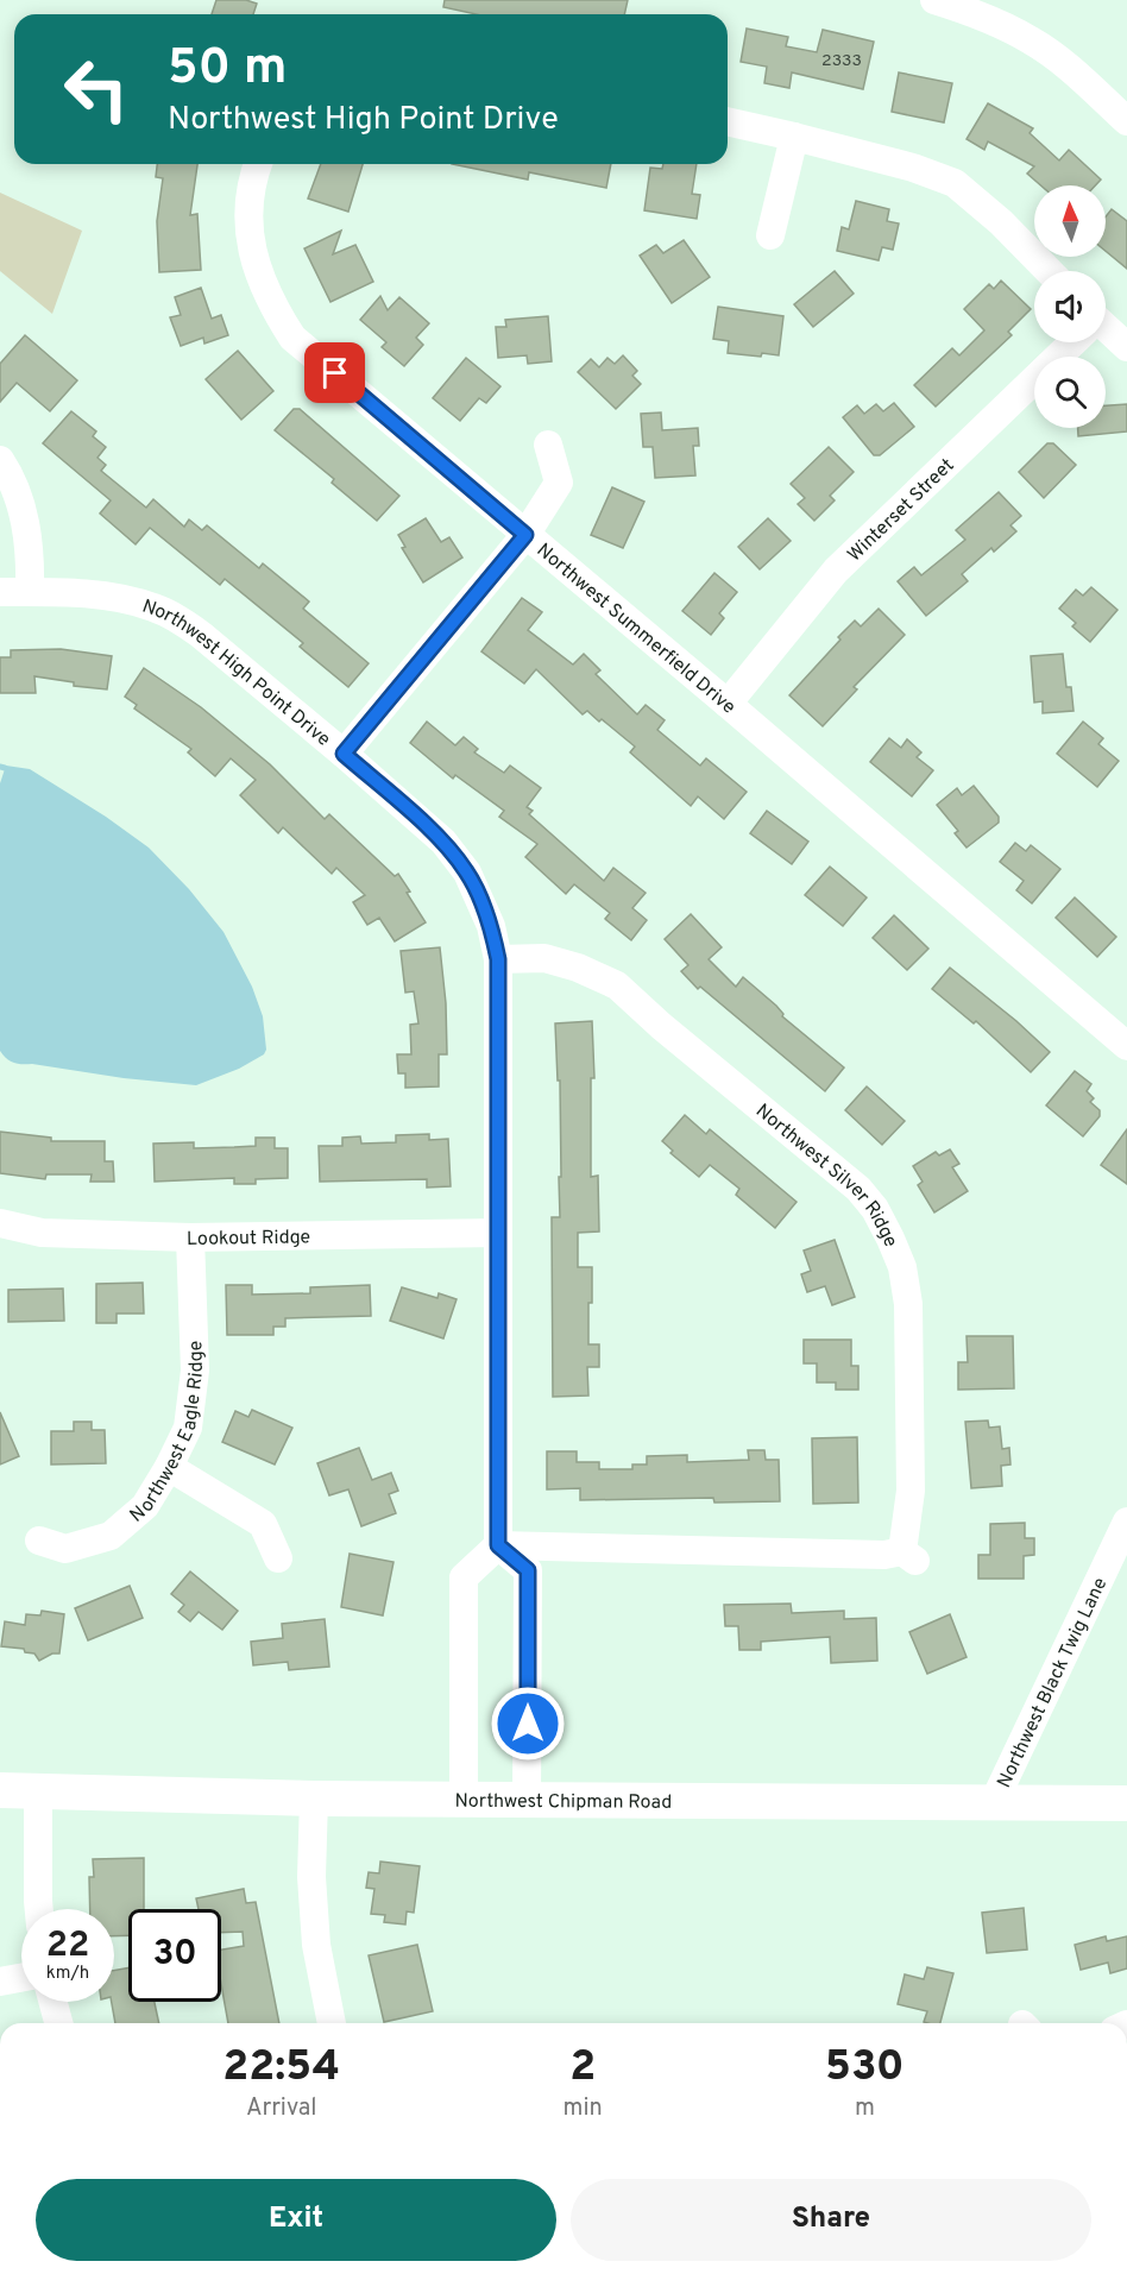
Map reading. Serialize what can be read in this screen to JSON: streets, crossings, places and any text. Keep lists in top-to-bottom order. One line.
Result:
{"streets":{"main road":["Northwest Chipman Road"],"street":["Winterset Street","Northwest Summerfield Drive","Northwest High Point Drive","Northwest Silver Ridge","Lookout Ridge","Northwest Eagle Ridge","Northwest Black Twig Lane"]},"crossings":[["Winterset Street","Northwest Summerfield Drive"],["Northwest High Point Drive","Northwest Silver Ridge"],["Northwest High Point Drive","Lookout Ridge"],["Lookout Ridge","Northwest Eagle Ridge"],["Northwest Black Twig Lane","Northwest Chipman Road"]],"house_numbers":["2333"],"north":"top","page":{"turn":["50 m","Northwest High Point Drive"],"speed":"22 km/h","limit":"30","eta":["22:54","Arrival","2","min","530","m"],"buttons":["Exit","Share"]}}
